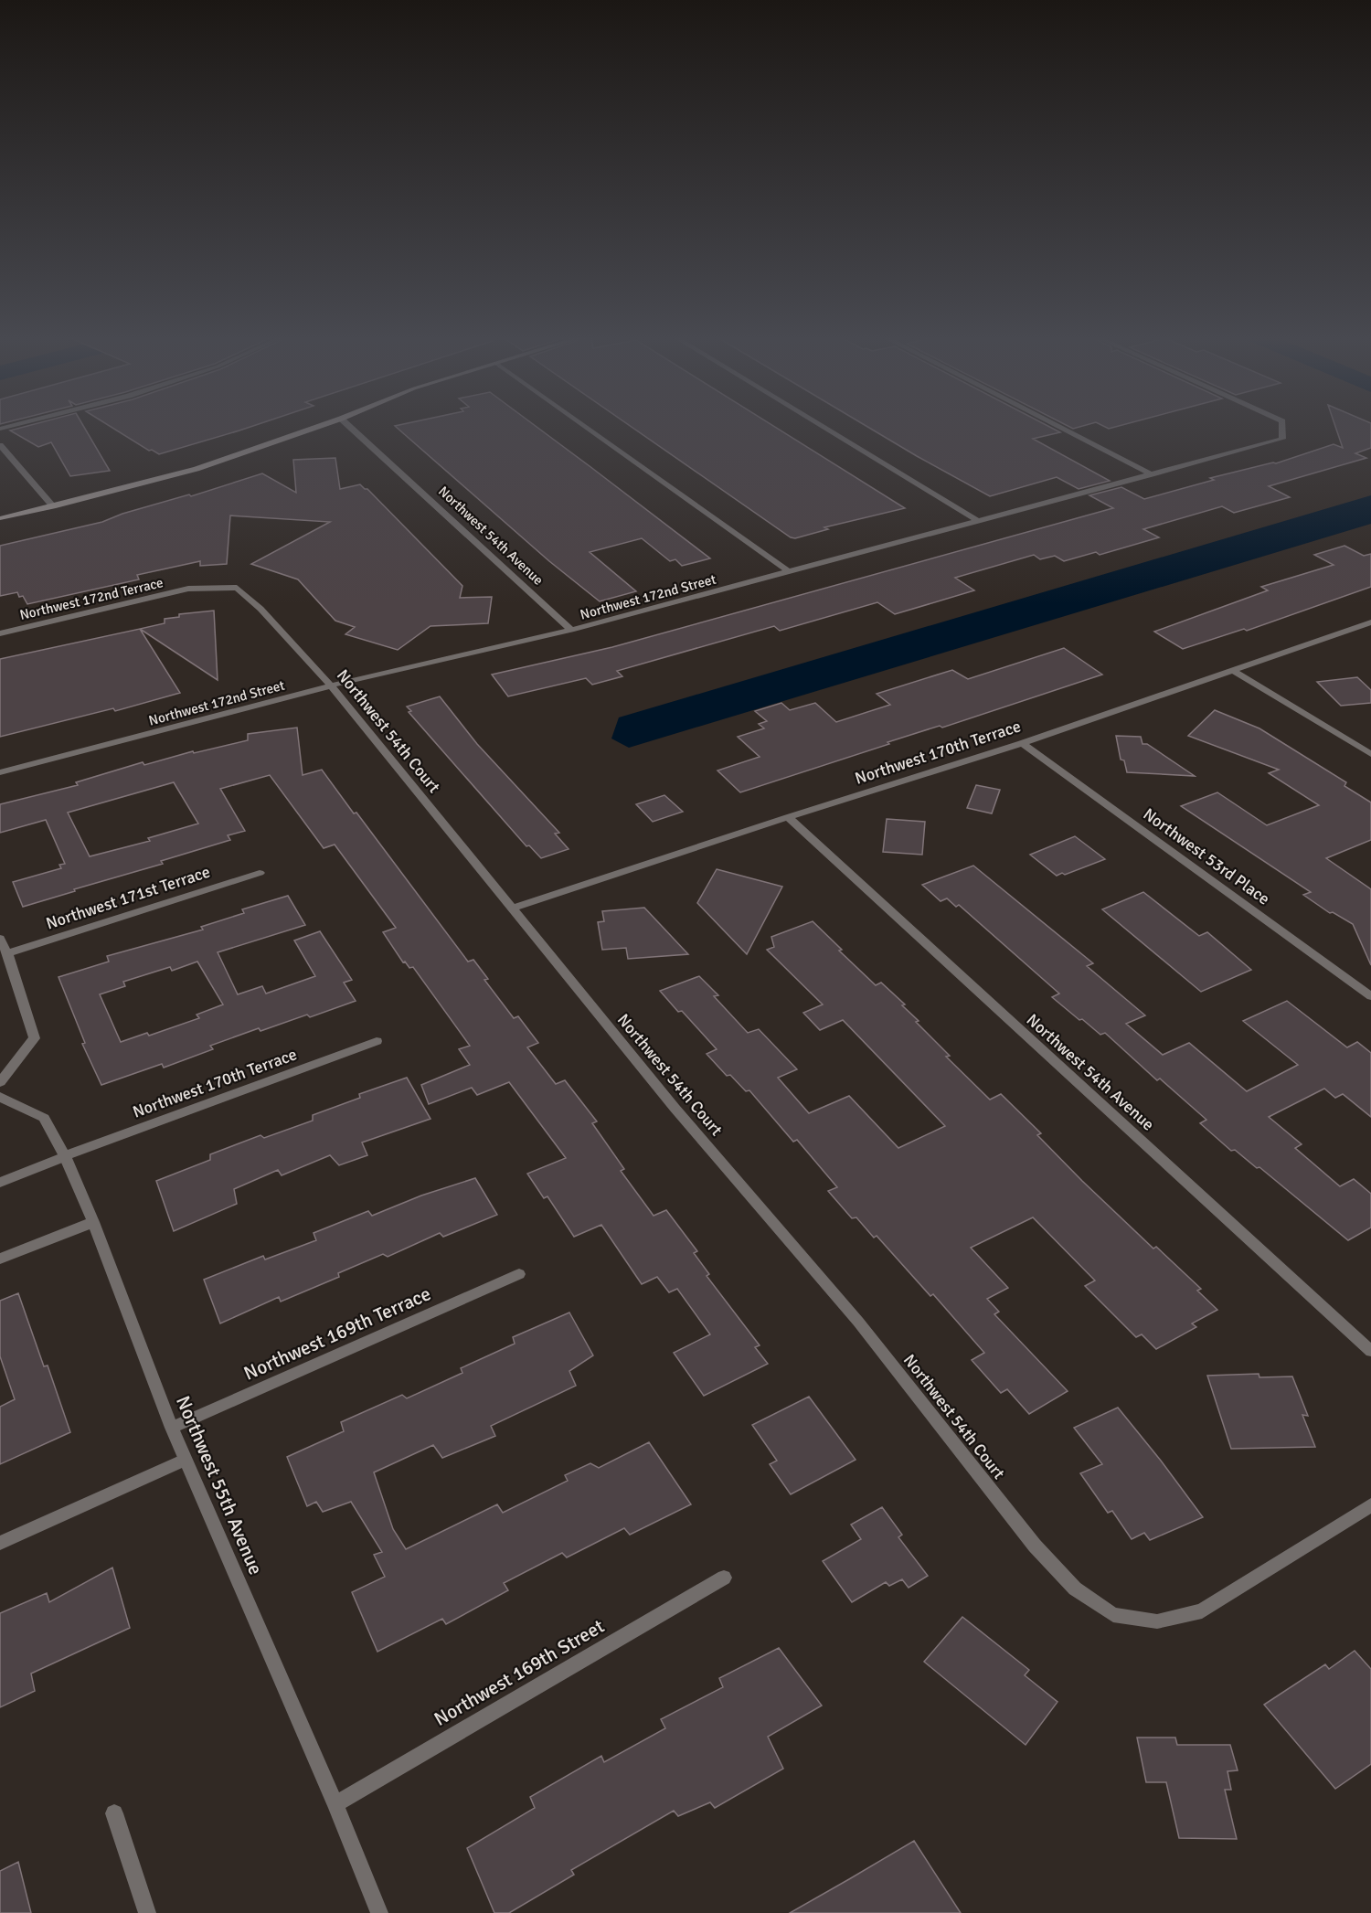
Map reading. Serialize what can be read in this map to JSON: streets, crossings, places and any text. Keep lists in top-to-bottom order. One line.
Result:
{"streets":{"street":["Northwest 54th Avenue","Northwest 172nd Street","Northwest 172nd Terrace","Northwest 54th Court","Northwest 170th Terrace","Northwest 53rd Place","Northwest 171st Terrace","Northwest 169th Terrace","Northwest 55th Avenue","Northwest 169th Street"]},"crossings":[["Northwest 54th Avenue","Northwest 172nd Street"],["Northwest 54th Avenue","Northwest 170th Terrace"],["Northwest 172nd Street","Northwest 54th Court"],["Northwest 172nd Terrace","Northwest 54th Court"],["Northwest 54th Court","Northwest 170th Terrace"],["Northwest 170th Terrace","Northwest 53rd Place"],["Northwest 170th Terrace","Northwest 55th Avenue"],["Northwest 169th Terrace","Northwest 55th Avenue"],["Northwest 55th Avenue","Northwest 169th Street"]]}
